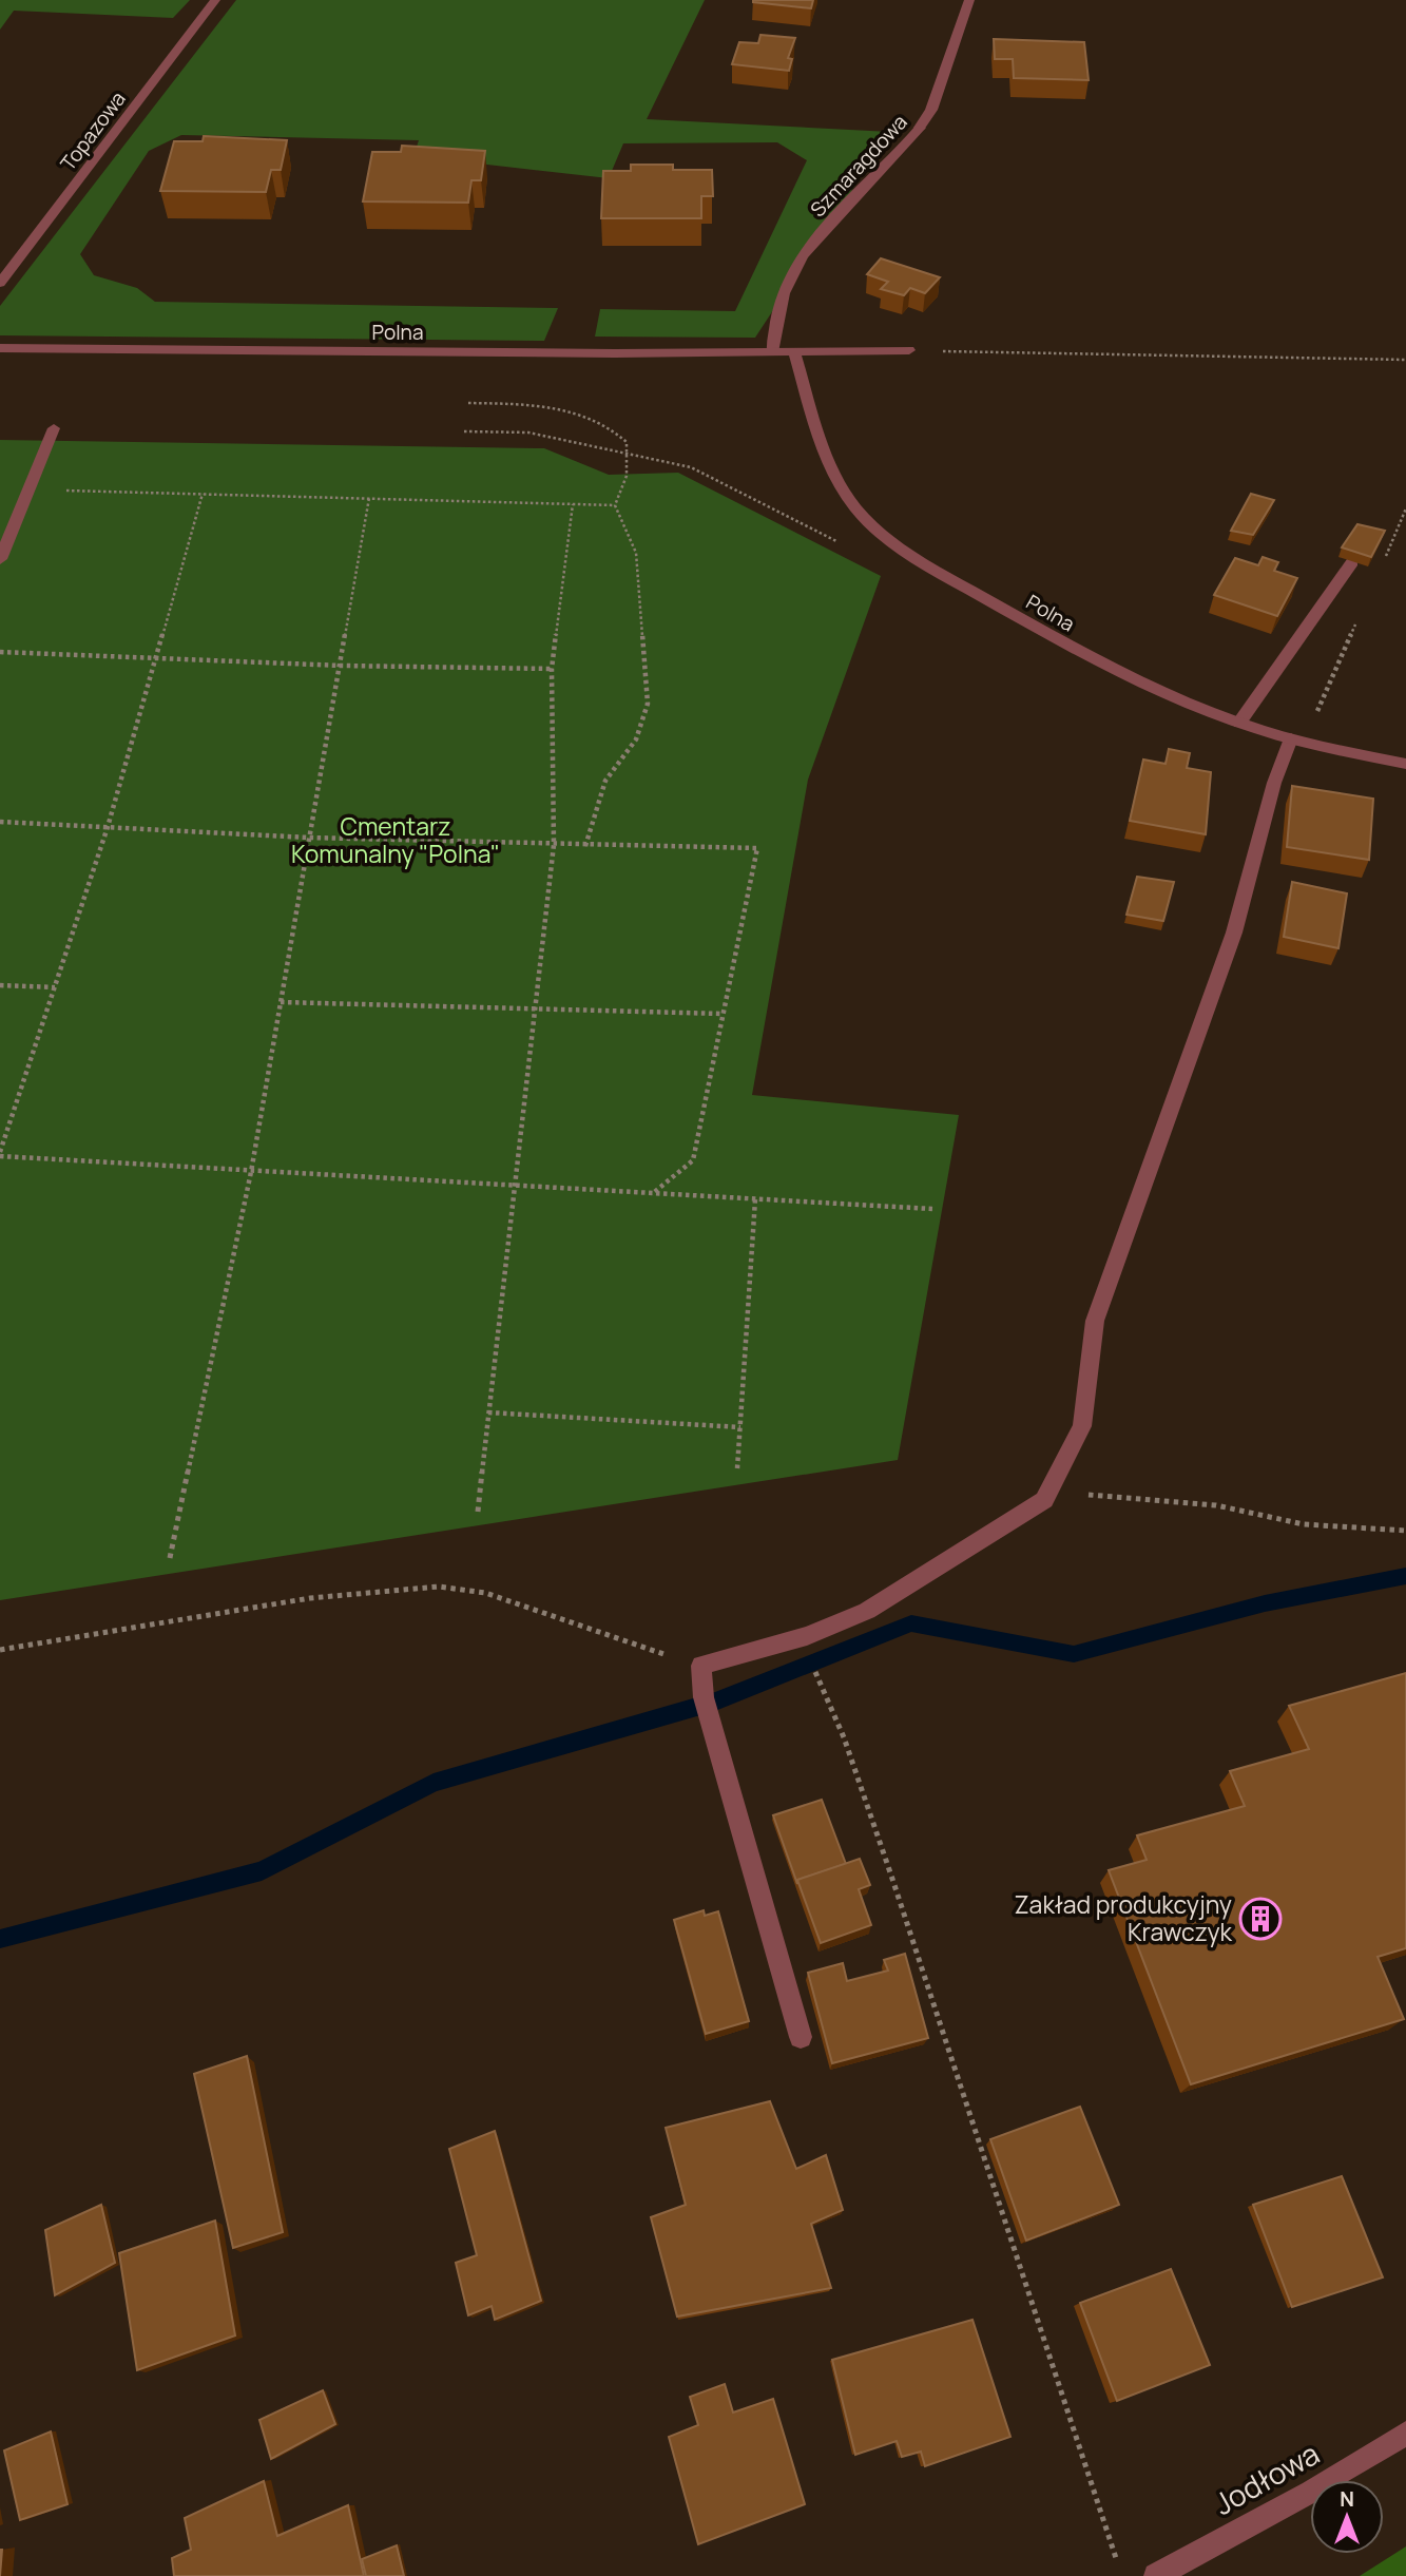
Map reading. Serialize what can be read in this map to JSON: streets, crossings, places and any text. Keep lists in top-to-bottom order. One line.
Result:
{"streets":{"street":["Topazowa","Szmaragdowa","Polna","Jodłowa"]},"crossings":[["Szmaragdowa","Polna"]],"parks":["Cmentarz Komunalny \"Polna\""],"places":{"building":["Zakład produkcyjny Krawczyk"]},"north":"top"}
